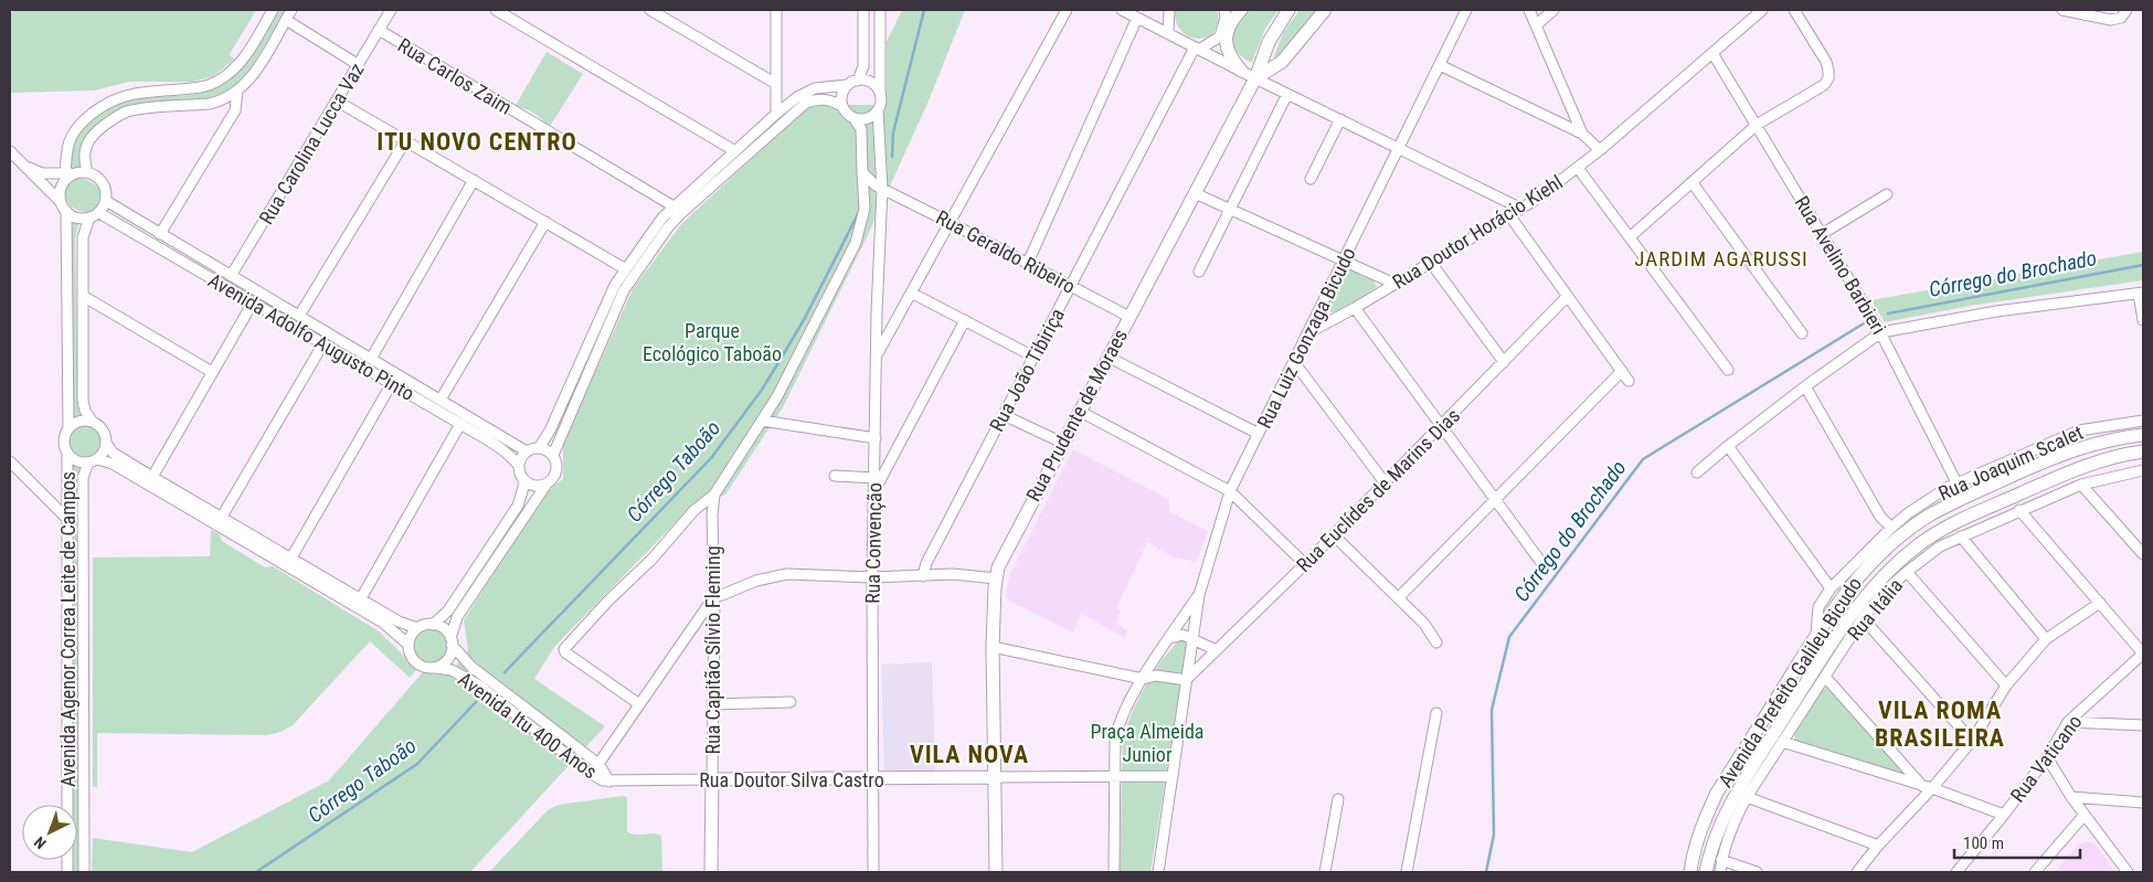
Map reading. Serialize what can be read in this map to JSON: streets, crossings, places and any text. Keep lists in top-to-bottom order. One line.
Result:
{"streets":{"main road":["Rua Prudente de Moraes","Rua Capitão Sílvio Fleming","Avenida Prefeito Galileu Bicudo","Rua Doutor Silva Castro"],"street":["Rua Carlos Zaim","Rua Carolina Lucca Vaz","Rua Doutor Horácio Kiehl","Rua Geraldo Ribeiro","Rua Avelino Barbieri","Avenida Adolfo Augusto Pinto","Rua Luiz Gonzaga Bicudo","Rua João Tibiriça","Rua Joaquim Scalet","Rua Euclídes de Marins Dias","Rua Convenção","Rua Itália","Avenida Agenor Correa Leite de Campos","Avenida Itu 400 Anos","Rua Vaticano"]},"crossings":[["Rua Carlos Zaim","Rua Carolina Lucca Vaz"],["Rua Carolina Lucca Vaz","Avenida Adolfo Augusto Pinto"],["Rua Doutor Horácio Kiehl","Rua Avelino Barbieri"],["Rua Doutor Horácio Kiehl","Rua Luiz Gonzaga Bicudo"],["Rua Geraldo Ribeiro","Rua João Tibiriça"],["Rua Geraldo Ribeiro","Rua Prudente de Moraes"],["Rua Geraldo Ribeiro","Rua Convenção"],["Rua Avelino Barbieri","Rua Joaquim Scalet"],["Rua Luiz Gonzaga Bicudo","Rua Euclídes de Marins Dias"],["Rua Luiz Gonzaga Bicudo","Rua Doutor Silva Castro"],["Rua Prudente de Moraes","Rua Doutor Silva Castro"],["Rua Joaquim Scalet","Avenida Prefeito Galileu Bicudo"],["Rua Convenção","Rua Doutor Silva Castro"],["Rua Capitão Sílvio Fleming","Rua Doutor Silva Castro"],["Avenida Itu 400 Anos","Rua Doutor Silva Castro"]],"districts":["ITU NOVO CENTRO","JARDIM AGARUSSI","VILA ROMA BRASILEIRA","VILA NOVA"],"water":["Córrego do Brochado","Córrego Taboão"],"parks":["Parque Ecológico Taboão","Praça Almeida Junior"],"scale_bar":"100 m","north":"bottom left"}
